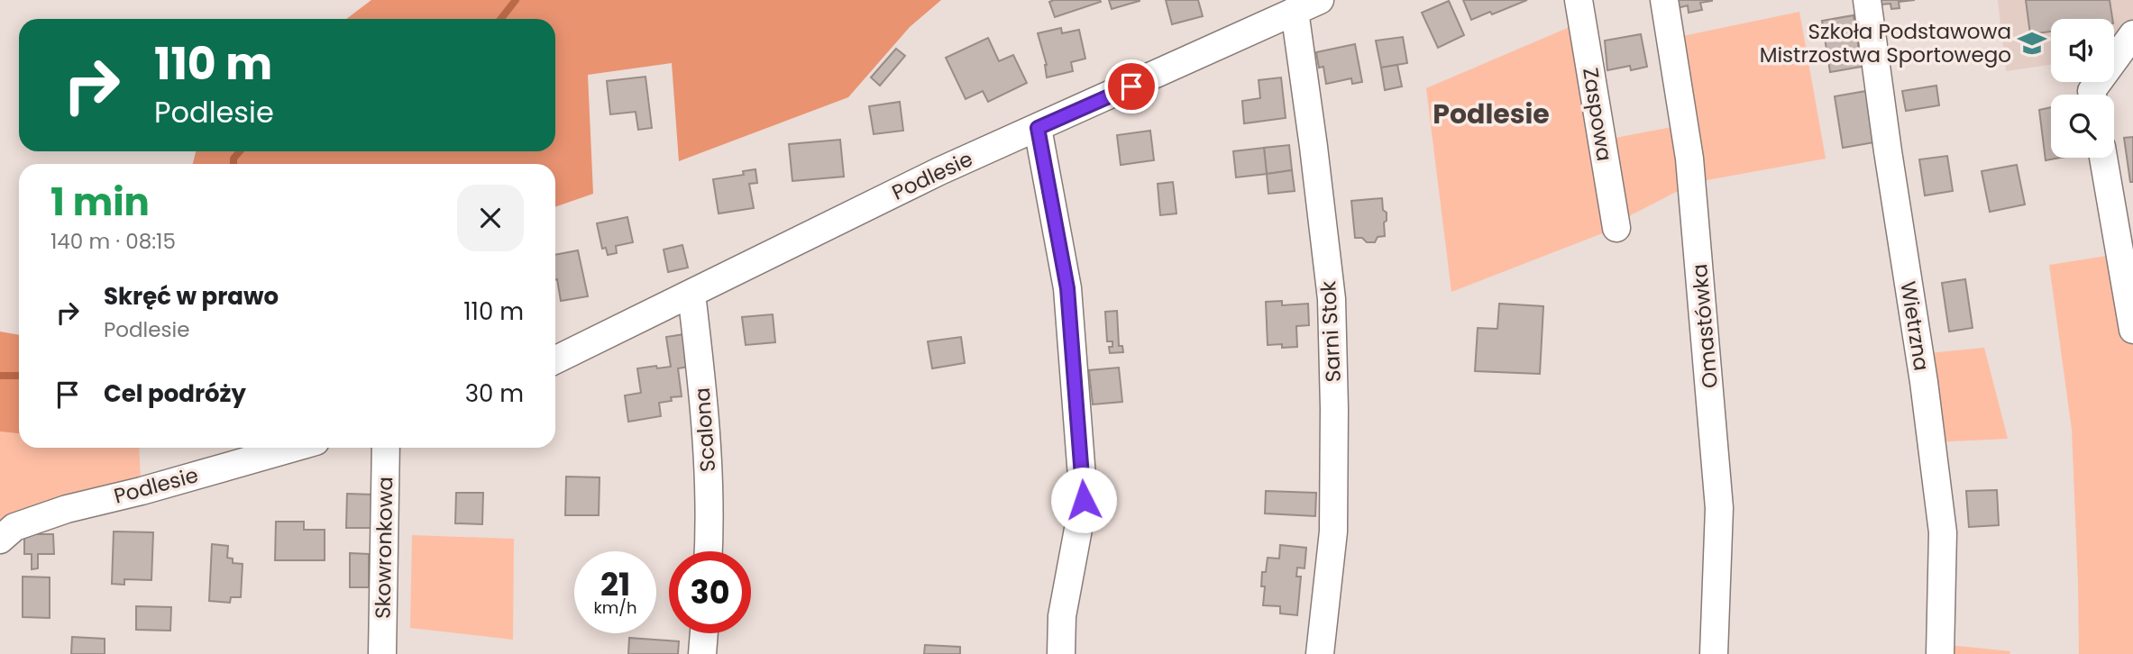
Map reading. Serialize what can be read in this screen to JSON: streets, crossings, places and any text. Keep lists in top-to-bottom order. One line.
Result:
{"streets":{"street":["Zaspowa","Podlesie","Omastówka","Wietrzna","Sarni Stok","Scalona","Skowronkowa"]},"crossings":[["Podlesie","Sarni Stok"],["Podlesie","Scalona"]],"districts":["Podlesie"],"places":{"school or university":["Szkoła Podstawowa Mistrzostwa Sportowego"]},"page":{"turn":["110 m","Podlesie"],"heading":["1 min","140 m · 08:15"],"list":[{"name":"Skręć w prawo","note":"Podlesie","value":"110 m"},{"name":"Cel podróży","value":"30 m"}],"speed":"21 km/h","limit":"30"}}
